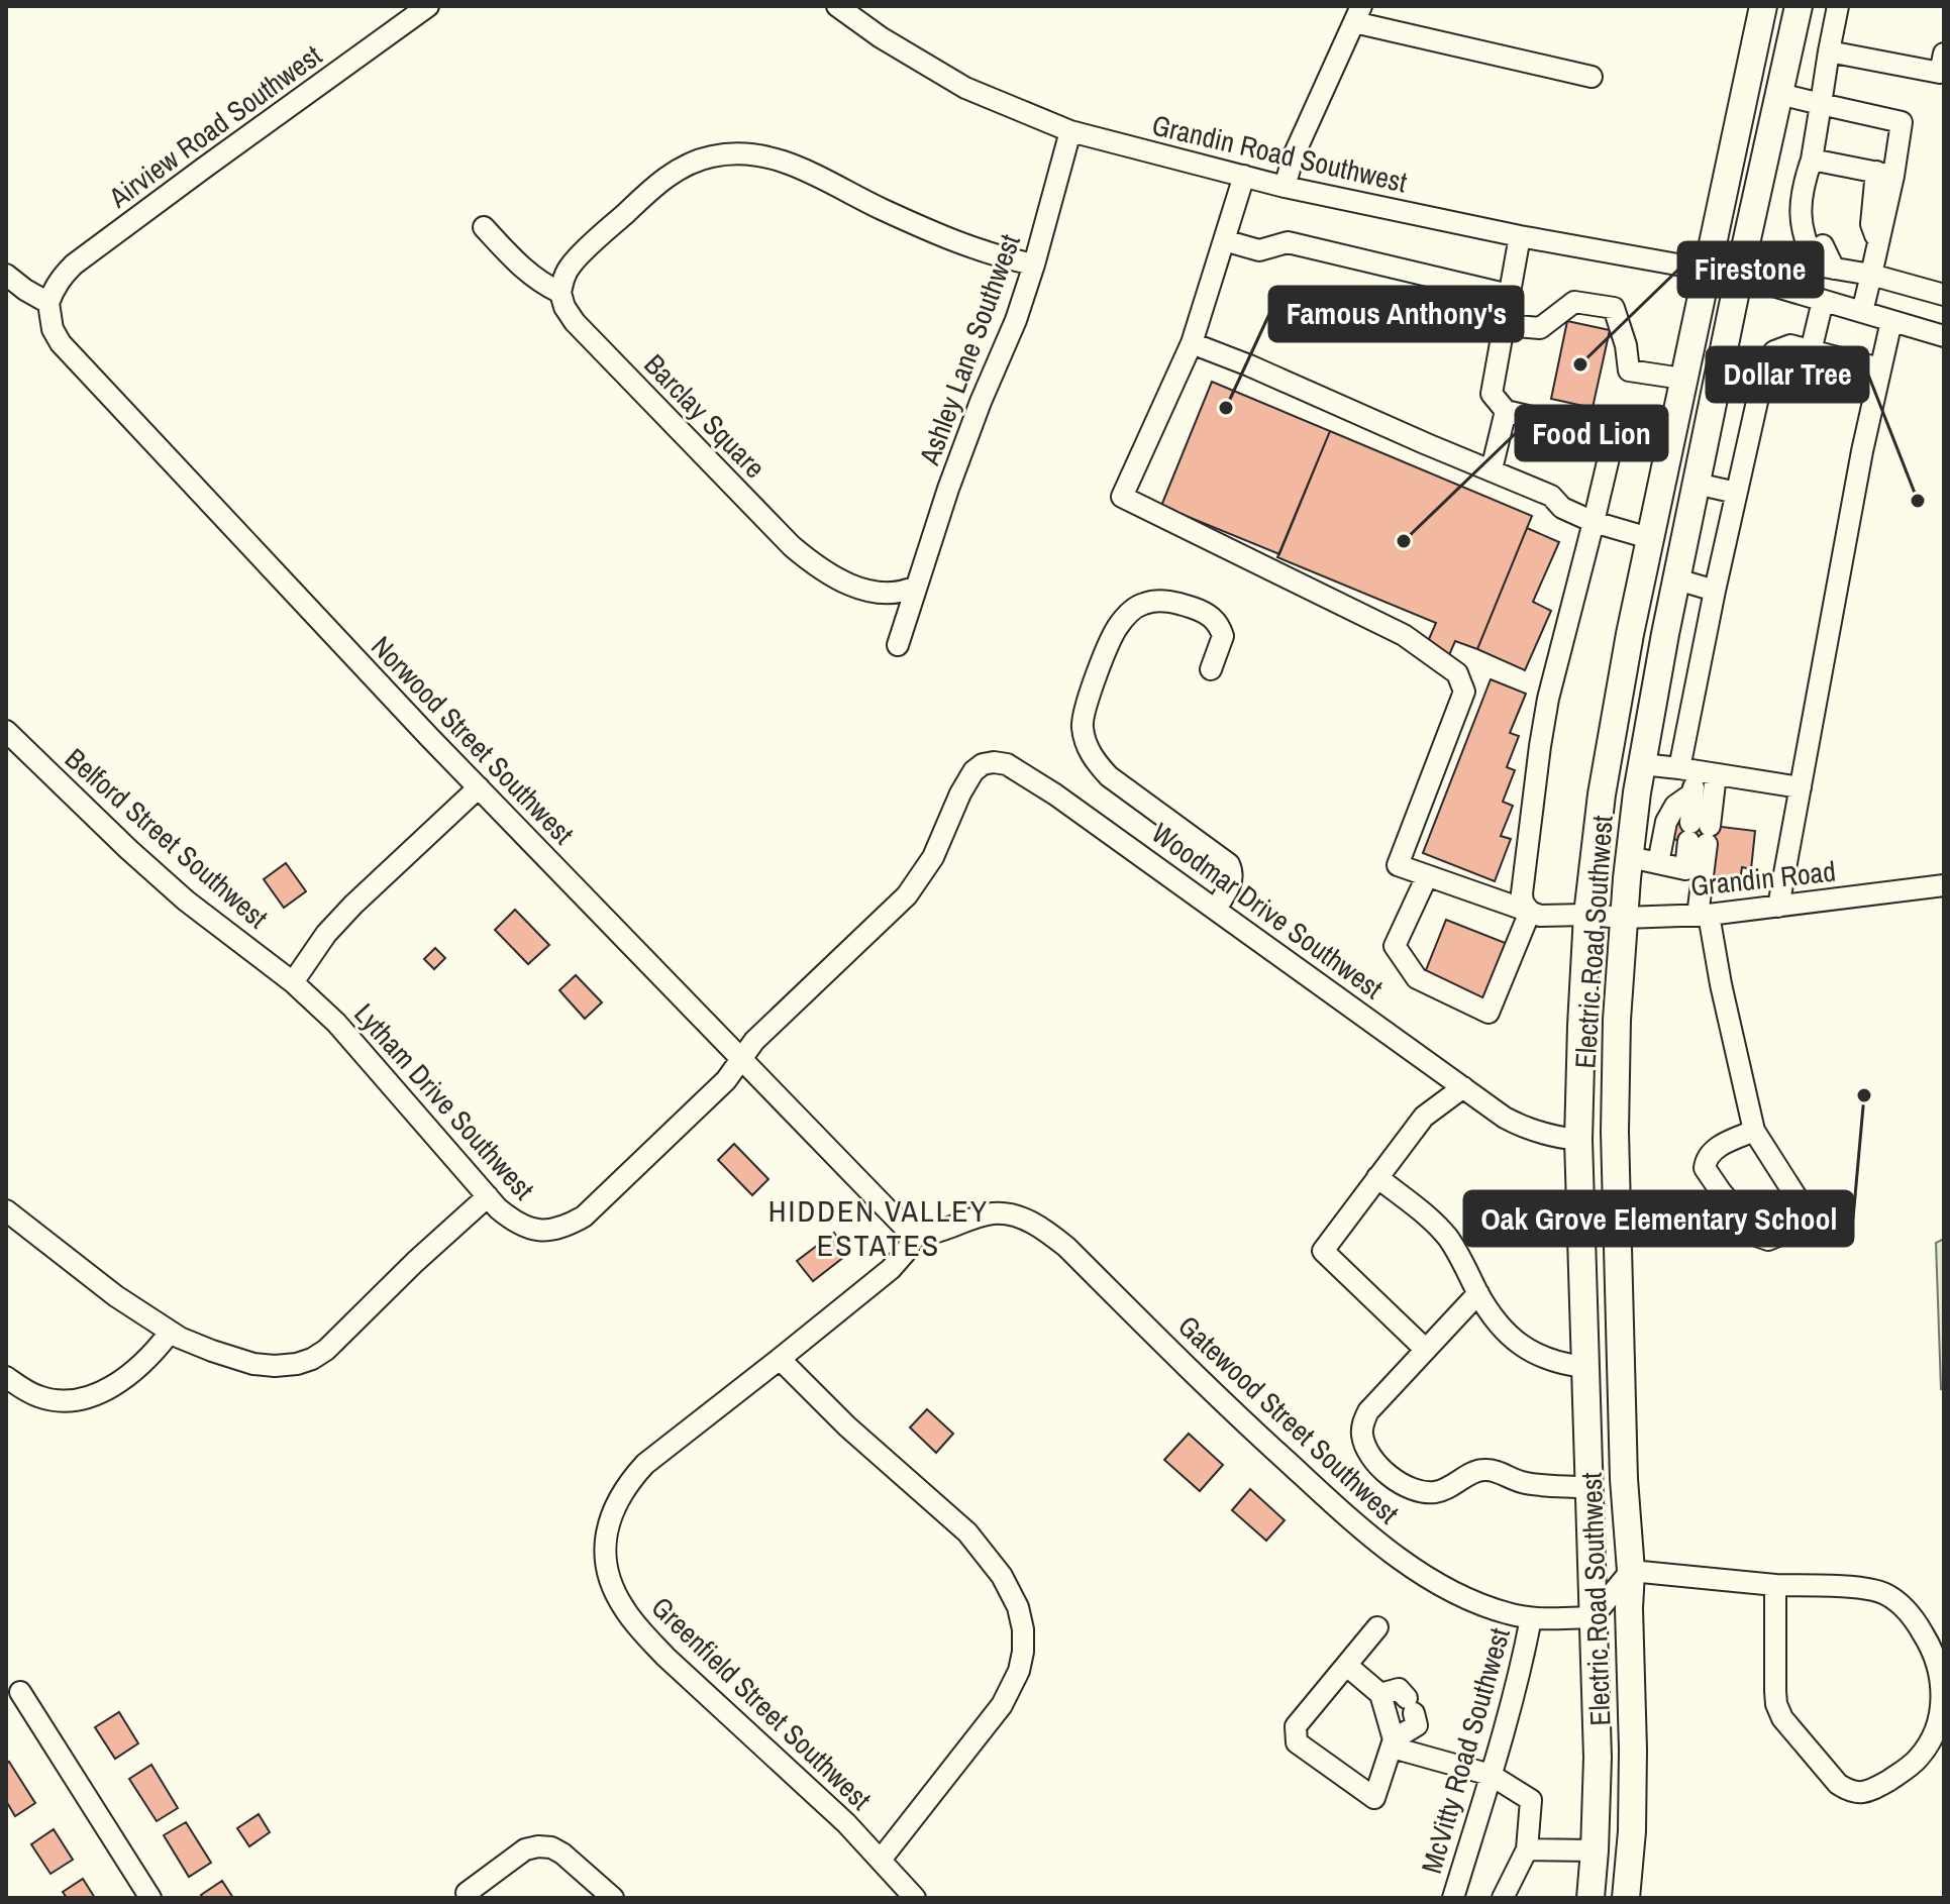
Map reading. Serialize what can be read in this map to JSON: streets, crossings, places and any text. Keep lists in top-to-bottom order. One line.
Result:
{"streets":{"main road":["Electric Road Southwest"],"street":["Airview Road Southwest","Grandin Road Southwest","Ashley Lane Southwest","Barclay Square","Norwood Street Southwest","Belford Street Southwest","Grandin Road","Woodmar Drive Southwest","Lytham Drive Southwest","Gatewood Street Southwest","Greenfield Street Southwest","McVitty Road Southwest"]},"crossings":[["Airview Road Southwest","Norwood Street Southwest"],["Grandin Road Southwest","Ashley Lane Southwest"],["Grandin Road Southwest","Electric Road Southwest"],["Ashley Lane Southwest","Barclay Square"],["Norwood Street Southwest","Lytham Drive Southwest"],["Norwood Street Southwest","Gatewood Street Southwest"],["Norwood Street Southwest","Greenfield Street Southwest"],["Belford Street Southwest","Lytham Drive Southwest"],["Grandin Road","Electric Road Southwest"],["Woodmar Drive Southwest","Electric Road Southwest"],["Woodmar Drive Southwest","Lytham Drive Southwest"],["Electric Road Southwest","Gatewood Street Southwest"],["Gatewood Street Southwest","Greenfield Street Southwest"],["Gatewood Street Southwest","McVitty Road Southwest"]],"districts":["HIDDEN VALLEY ESTATES"],"places":["Firestone","Famous Anthony's","Dollar Tree","Food Lion","Oak Grove Elementary School"]}
